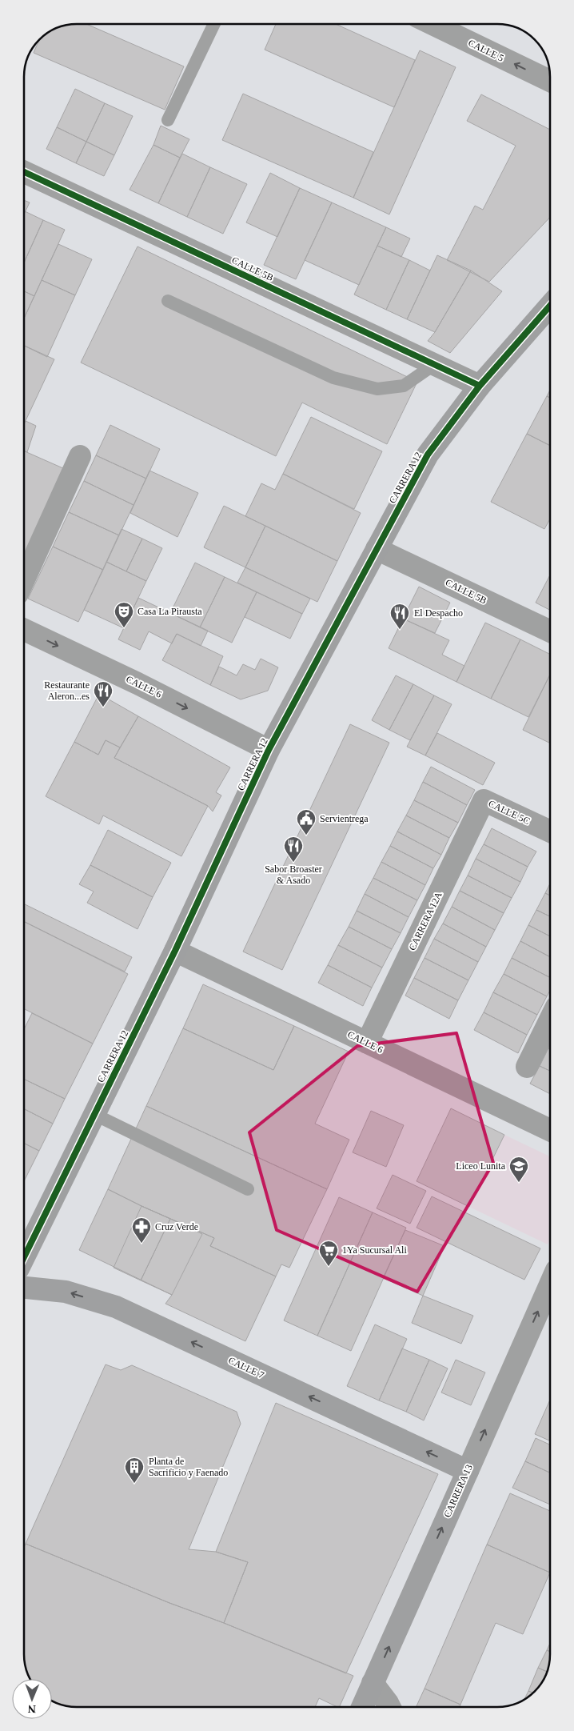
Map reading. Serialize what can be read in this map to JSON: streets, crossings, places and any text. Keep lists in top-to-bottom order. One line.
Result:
{"streets":{"main road":["CARRERA 12","CALLE 7","CARRERA 13"],"street":["CALLE 5","CALLE 5B","CALLE 6","CALLE 5C","CARRERA 12A"]},"crossings":[["CALLE 5B","CARRERA 12"],["CARRERA 12","CALLE 6"],["CALLE 6","CARRERA 12A"],["CALLE 5C","CARRERA 12A"],["CALLE 7","CARRERA 13"]],"one_way":["CALLE 5","CALLE 6","CALLE 7","CARRERA 13"],"places":{"theatre":["Casa La Pirausta"],"restaurant":["El Despacho","Restaurante Aleron...es","Sabor Broaster & Asado"],"public building":["Servientrega"],"school or university":["Liceo Lunita"],"pharmacy":["Cruz Verde"],"supermarket":["1Ya Sucursal Ali"],"building":["Planta de Sacrificio y Faenado"]},"north":"bottom"}
